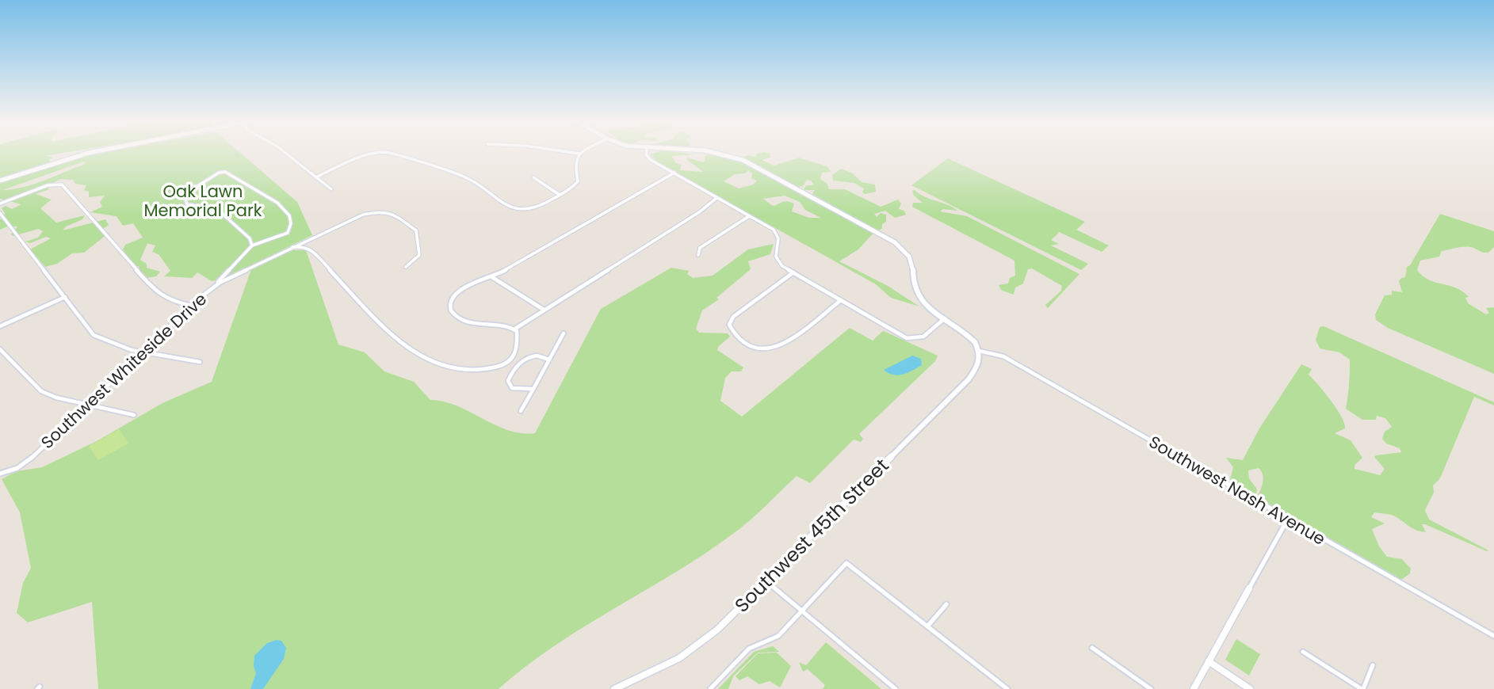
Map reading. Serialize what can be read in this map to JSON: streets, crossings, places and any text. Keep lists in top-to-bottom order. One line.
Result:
{"streets":{"street":["Southwest Whiteside Drive","Southwest Nash Avenue","Southwest 45th Street"]},"crossings":[["Southwest Nash Avenue","Southwest 45th Street"]],"parks":["Oak Lawn Memorial Park"]}
